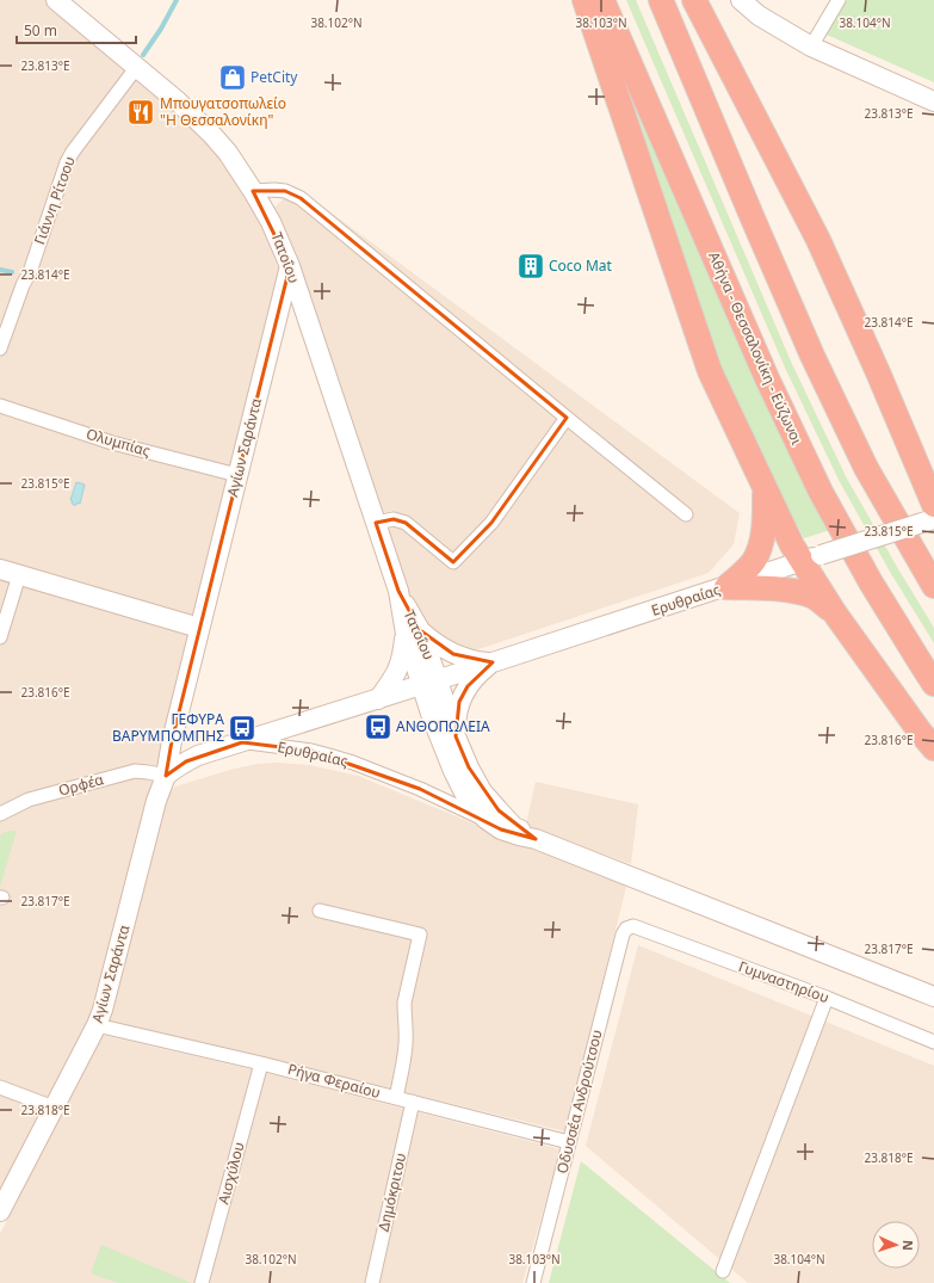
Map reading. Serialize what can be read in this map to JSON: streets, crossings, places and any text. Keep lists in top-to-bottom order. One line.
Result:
{"streets":{"highway":["Αθήνα - Θεσσαλονίκη - Εύζωνοι"],"main road":["Τατοΐου","Αγίων Σαράντα","Ερυθραίας"],"street":["Γιάννη Ρίτσου","Ολυμπίας","Ορφέα","Γυμναστηρίου","Ρήγα Φεραίου","Οδυσσέα Ανδρούτσου","Αισχύλου","Δημόκριτου"]},"crossings":[["Γιάννη Ρίτσου","Τατοΐου"],["Τατοΐου","Αγίων Σαράντα"],["Τατοΐου","Ερυθραίας"],["Ολυμπίας","Αγίων Σαράντα"],["Αγίων Σαράντα","Ερυθραίας"],["Αγίων Σαράντα","Ορφέα"],["Αγίων Σαράντα","Ρήγα Φεραίου"],["Ερυθραίας","Ορφέα"],["Γυμναστηρίου","Οδυσσέα Ανδρούτσου"],["Ρήγα Φεραίου","Οδυσσέα Ανδρούτσου"],["Ρήγα Φεραίου","Αισχύλου"],["Ρήγα Φεραίου","Δημόκριτου"]],"places":{"shop":["PetCity"],"restaurant":["Μπουγατσοπωλείο \"Η Θεσσαλονίκη\""],"building":["Coco Mat"],"bus stop":["ΑΝΘΟΠΩΛΕΙΑ","ΓΕΦΥΡΑ ΒΑΡΥΜΠΟΜΠΗΣ"]},"scale_bar":"50 m","north":"right","coordinates":["38.102°N","38.103°N","38.104°N","23.813°E","23.814°E","23.815°E","23.816°E","23.817°E","23.818°E"]}
